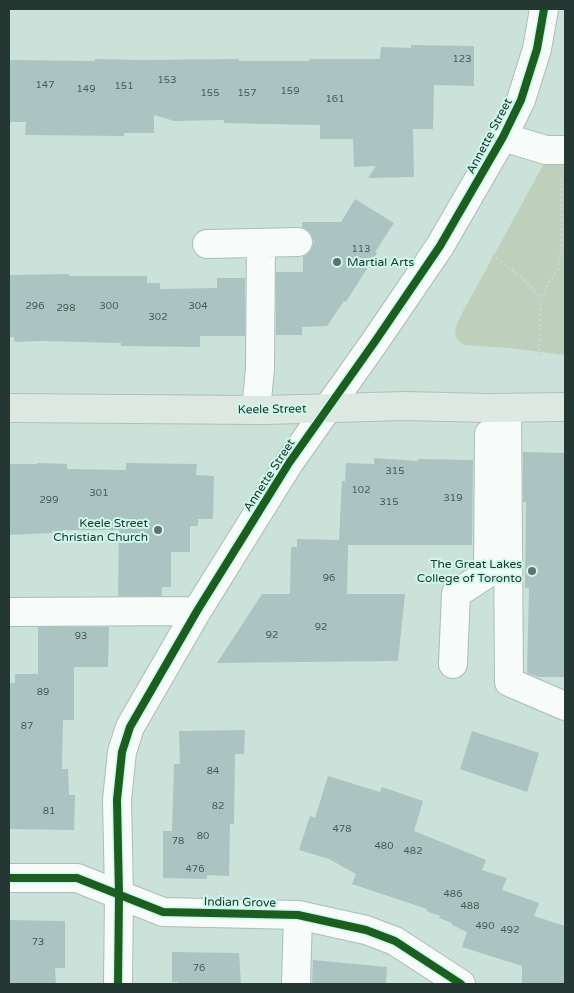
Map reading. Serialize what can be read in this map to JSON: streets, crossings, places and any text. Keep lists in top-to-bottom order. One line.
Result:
{"streets":{"main road":["Keele Street"],"street":["Annette Street","Indian Grove"]},"crossings":[["Annette Street","Keele Street"],["Annette Street","Indian Grove"]],"places":["Martial Arts","Keele Street Christian Church","The Great Lakes College of Toronto"],"house_numbers":["123","153","147","151","149","159","155","157","161","113","296","300","304","298","302","315","102","301","319","299","315","96","92","92","93","89","87","84","82","81","478","80","78","480","482","476","486","488","490","492","73","76"]}
